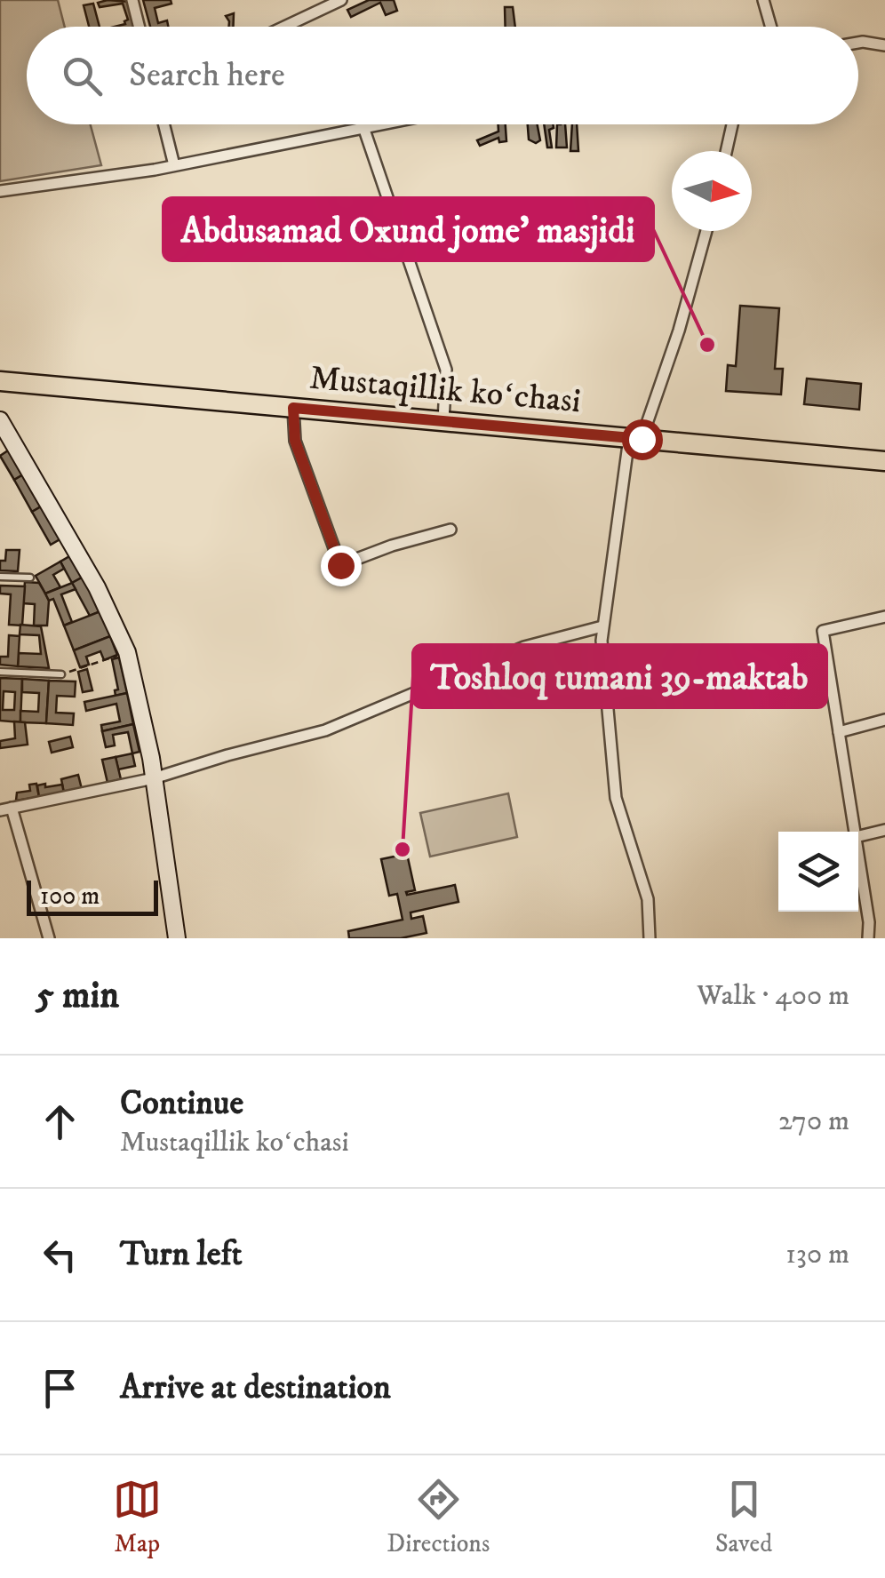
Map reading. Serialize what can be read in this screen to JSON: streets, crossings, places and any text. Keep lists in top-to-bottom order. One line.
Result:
{"streets":{"main road":["Mustaqillik koʻchasi"]},"places":["Abdusamad Oxund jome' masjidi","Toshloq tumani 39-maktab"],"scale_bar":"100 m","north":"right","page":{"search":"Search here","scale":"100 m","heading":["5 min","Walk · 400 m"],"list":[["Continue","Mustaqillik koʻchasi","270 m"],["Turn left","130 m"],"Arrive at destination"],"nav":["Map","Directions","Saved"]}}
